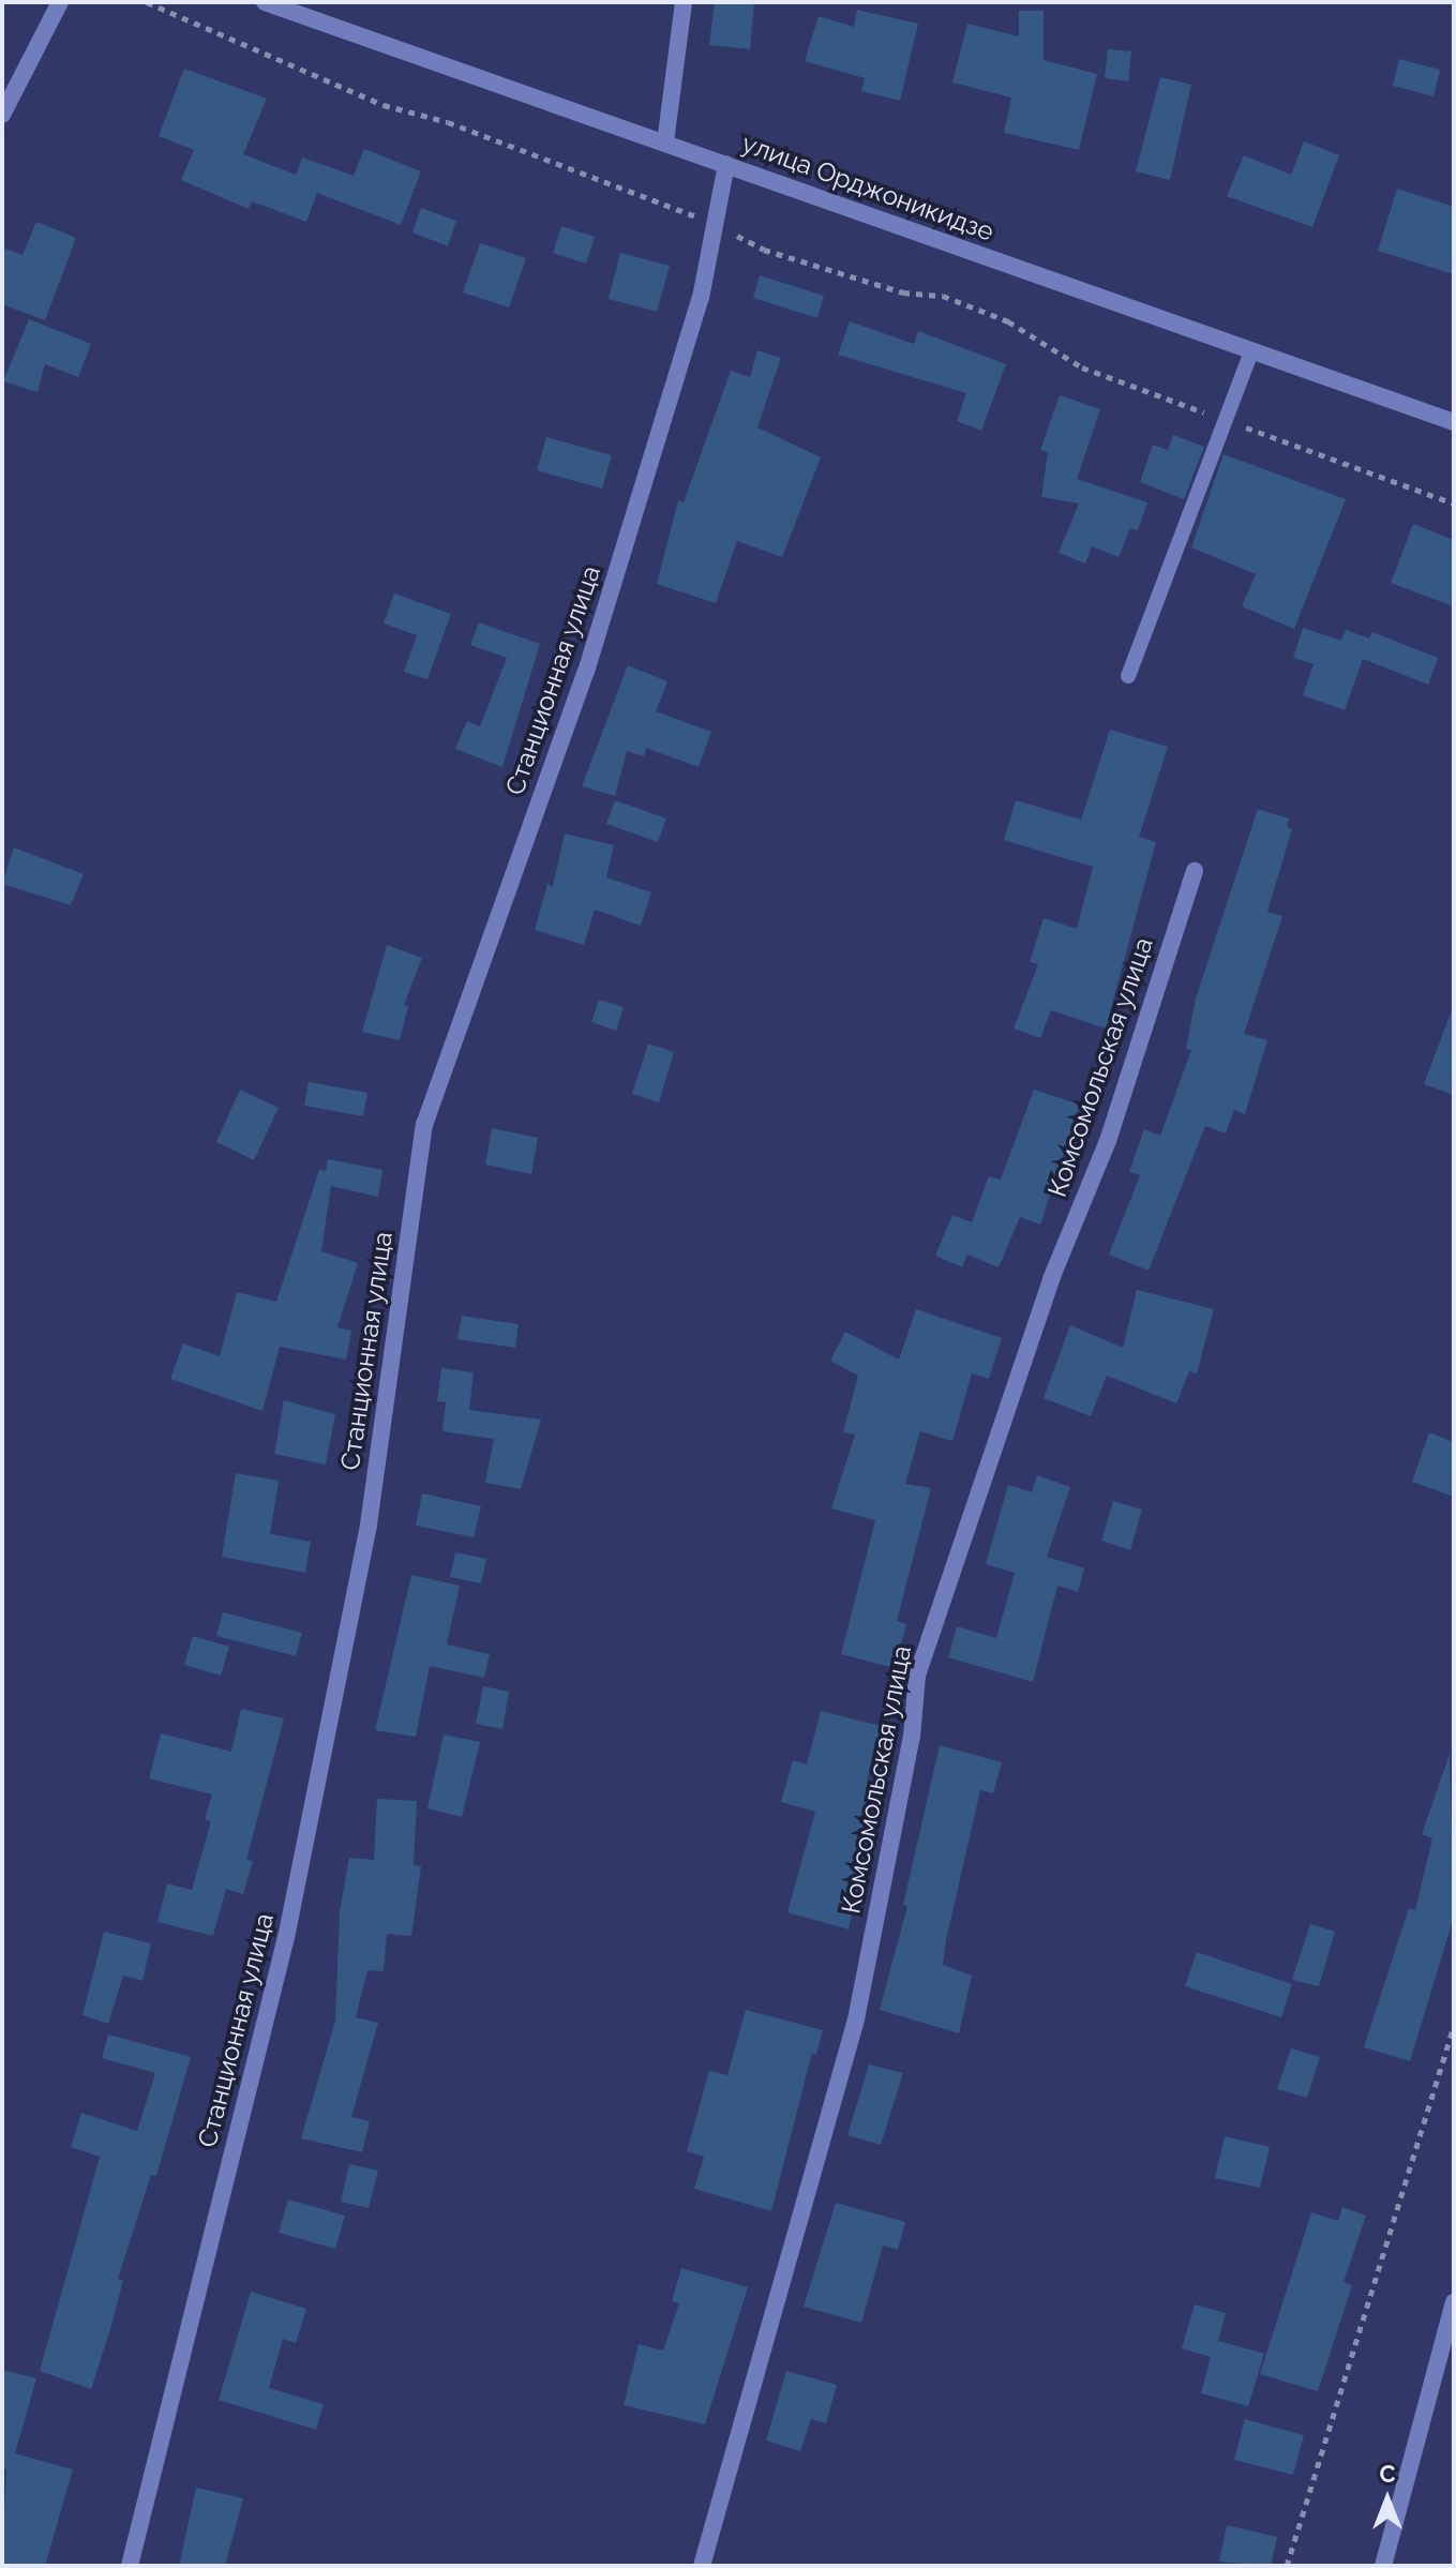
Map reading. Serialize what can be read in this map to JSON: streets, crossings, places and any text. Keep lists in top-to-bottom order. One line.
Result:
{"streets":{"street":["улица Орджоникидзе","Станционная улица","Комсомольская улица"]},"crossings":[["улица Орджоникидзе","Станционная улица"]],"north":"top"}
